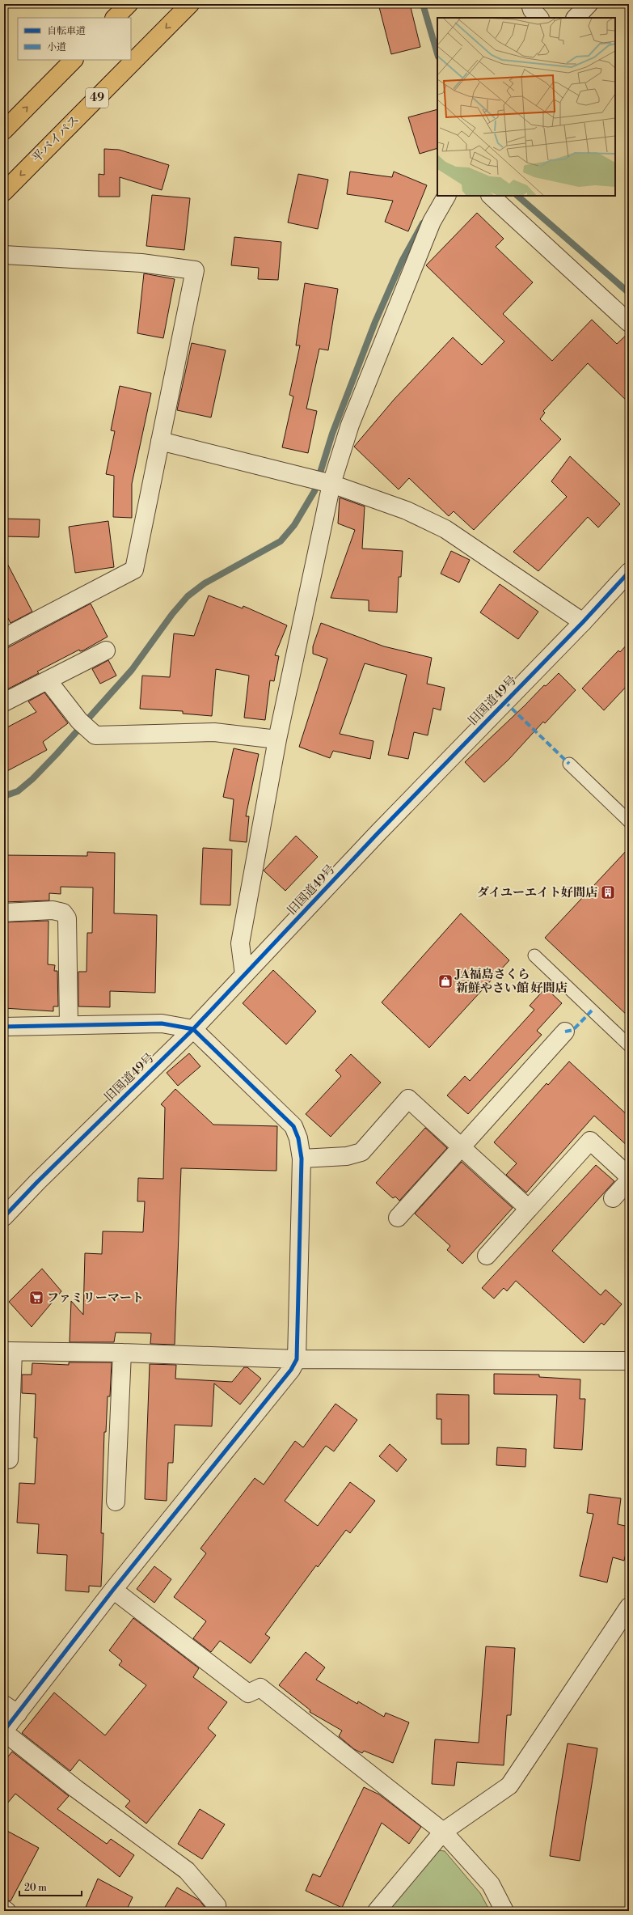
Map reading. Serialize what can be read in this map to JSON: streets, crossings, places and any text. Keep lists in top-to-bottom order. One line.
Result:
{"streets":{"highway":["49","平バイパス"],"street":["旧国道49号"]},"places":{"building":["ダイユーエイト好間店"],"shop":["JA福島さくら 新鮮やさい館 好間店"],"supermarket":["ファミリーマート"]},"legend":["自転車道","小道"],"scale_bar":"20 m"}
